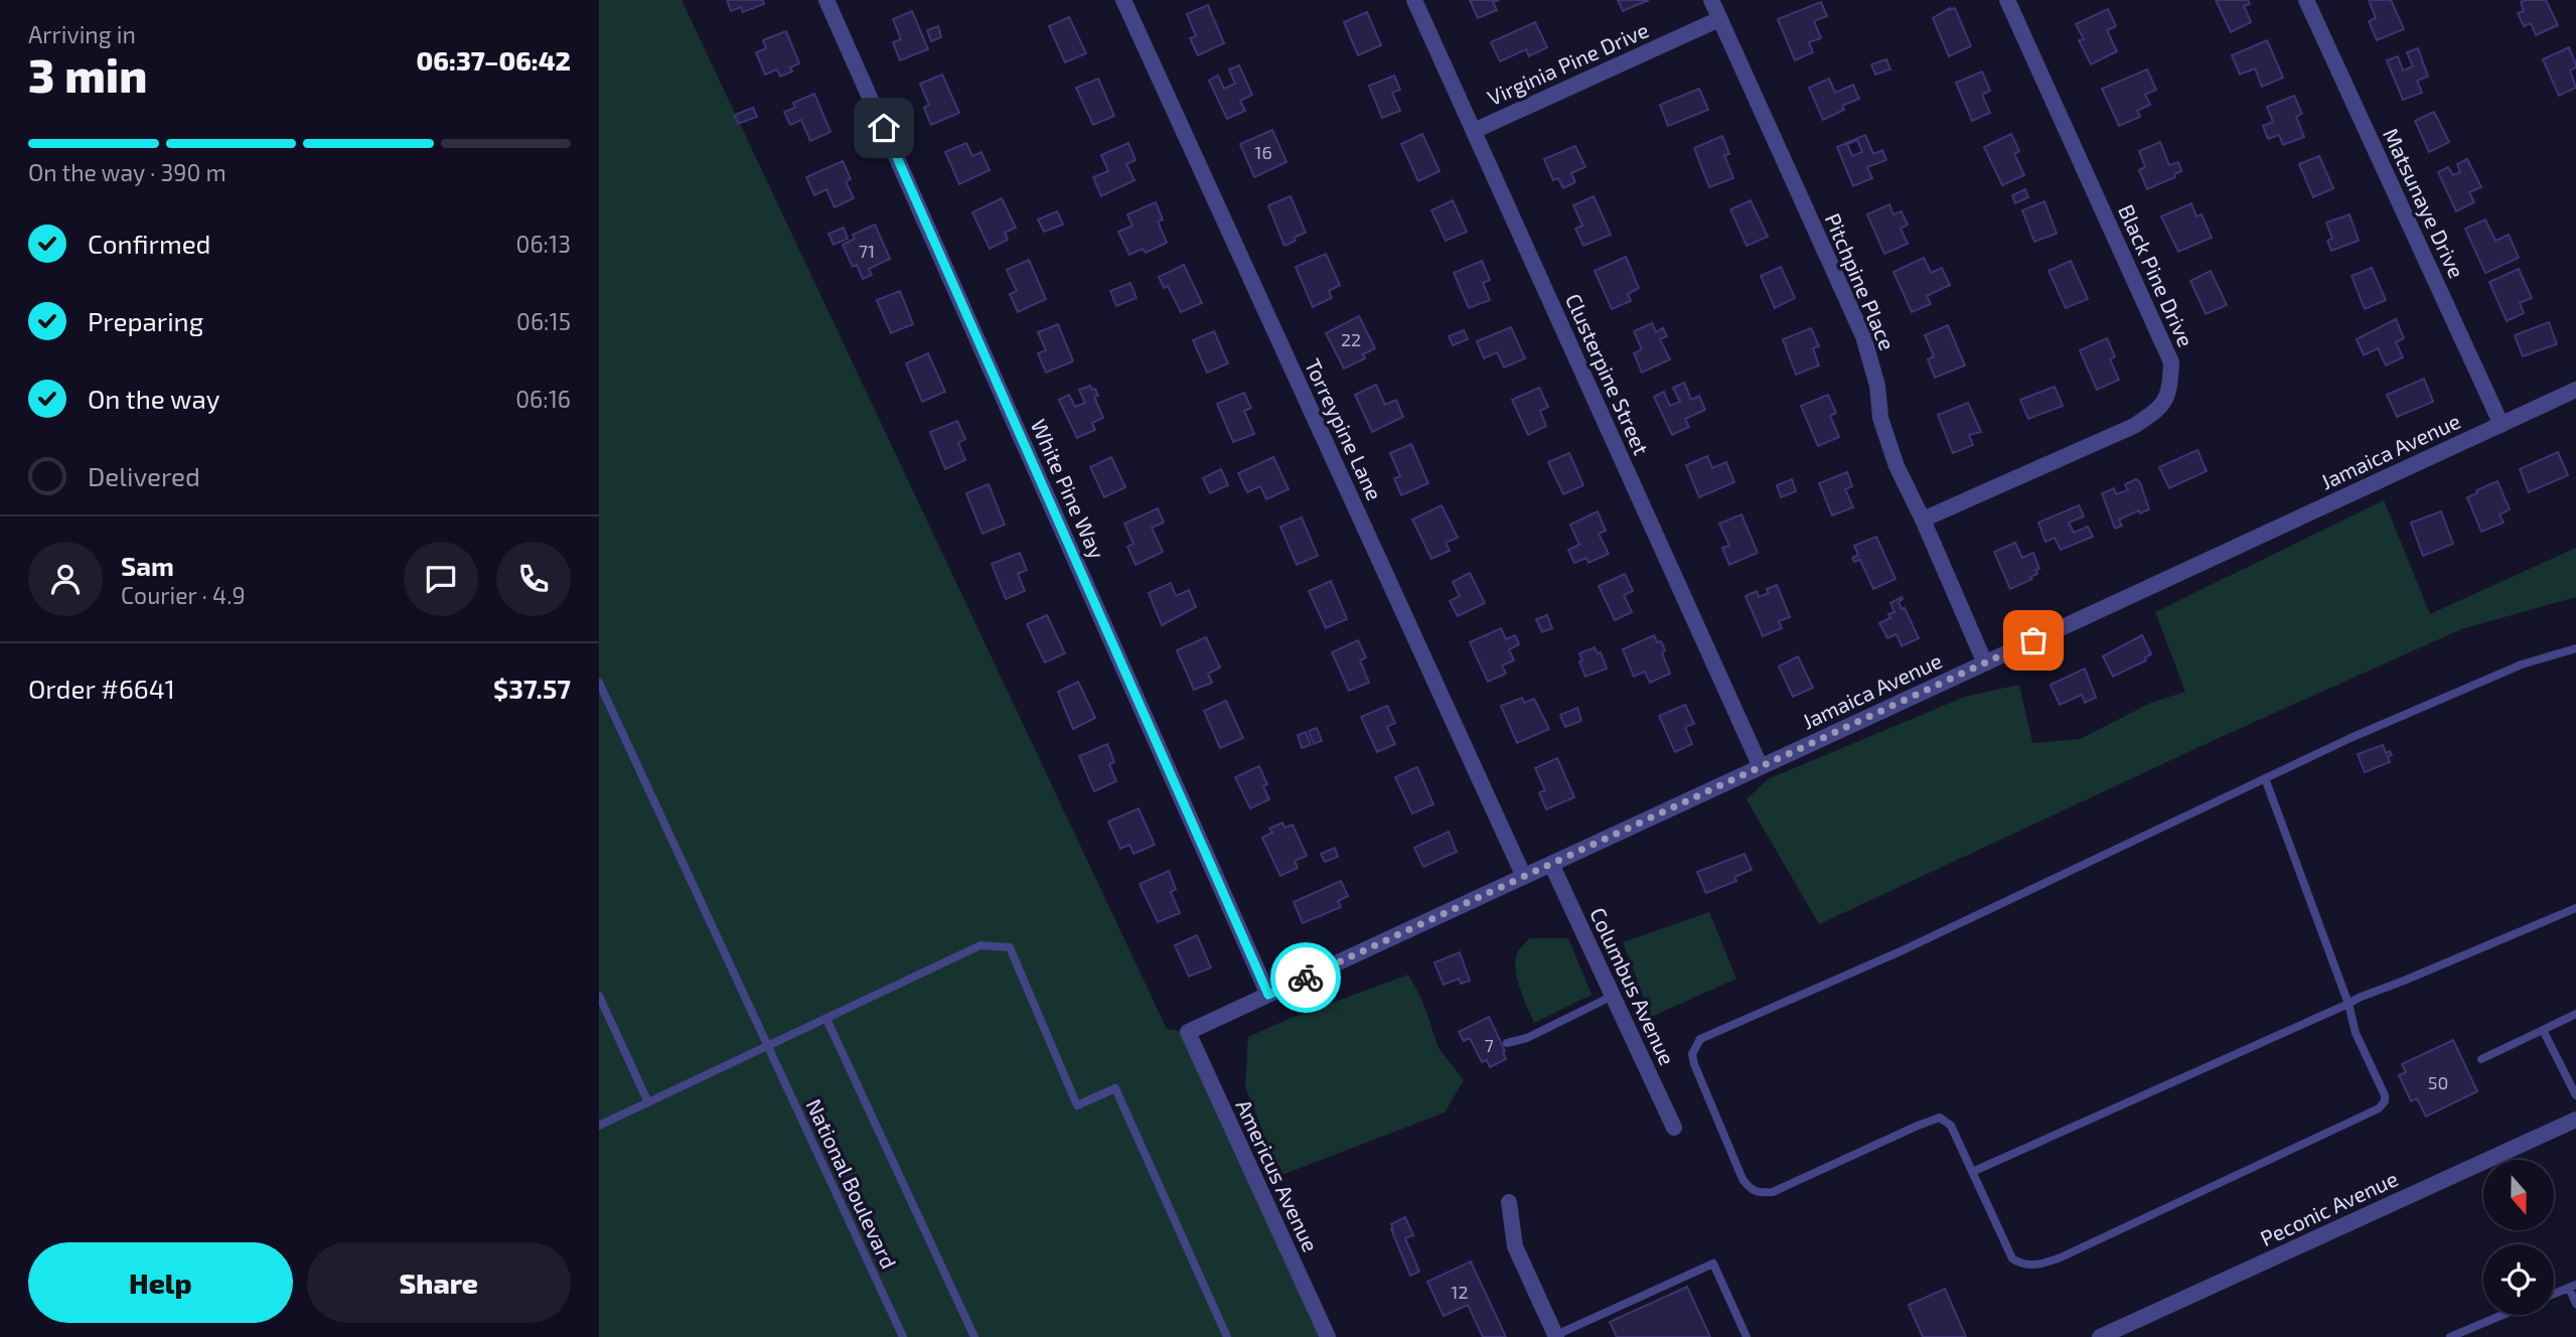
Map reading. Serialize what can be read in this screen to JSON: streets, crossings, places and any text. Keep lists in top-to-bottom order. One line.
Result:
{"streets":{"street":["Virginia Pine Drive","Matsunaye Drive","Black Pine Drive","Pitchpine Place","Clusterpine Street","Torreypine Lane","Jamaica Avenue","White Pine Way","Columbus Avenue","Americus Avenue","Peconic Avenue"],"lane":["National Boulevard"]},"crossings":[["Virginia Pine Drive","Pitchpine Place"],["Virginia Pine Drive","Clusterpine Street"],["Matsunaye Drive","Jamaica Avenue"],["Black Pine Drive","Pitchpine Place"],["Pitchpine Place","Jamaica Avenue"],["Clusterpine Street","Jamaica Avenue"],["Torreypine Lane","Jamaica Avenue"],["Jamaica Avenue","White Pine Way"],["Jamaica Avenue","Columbus Avenue"],["Jamaica Avenue","Americus Avenue"]],"house_numbers":["16","71","22","7","50","12"],"north":"bottom","page":{"heading":["3 min","Arriving in","06:37–06:42"],"panel":["Sam","Courier · 4.9","Order #6641","$37.57"],"bar":"On the way · 390 m","list":[["Confirmed","06:13"],["Preparing","06:15"],["On the way","06:16"],"Delivered"],"buttons":["Help","Share"]}}
